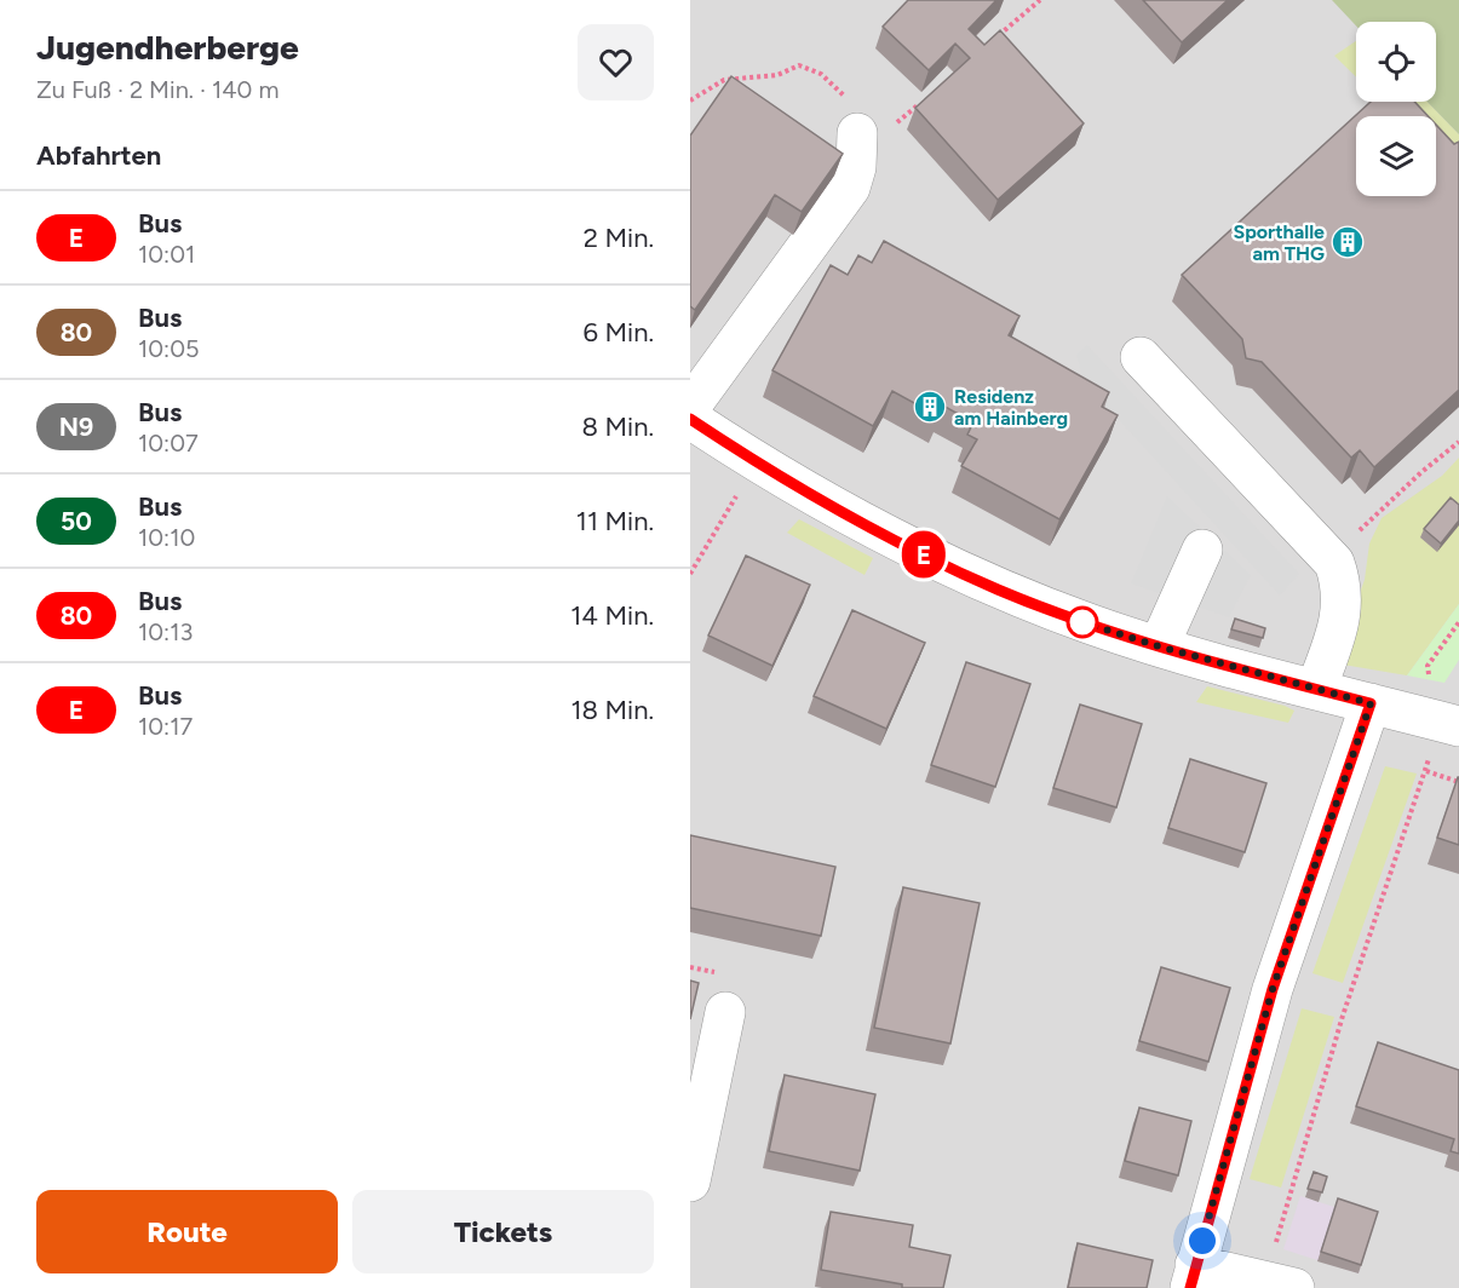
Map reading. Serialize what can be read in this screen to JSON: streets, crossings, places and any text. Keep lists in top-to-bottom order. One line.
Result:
{"places":{"building":["Sporthalle am THG","Residenz am Hainberg"]},"lines":["bus line E"],"page":{"heading":[["Jugendherberge","Zu Fuß · 2 Min. · 140 m"],"Abfahrten"],"on_map":"E","list":[{"mark":"E","name":"Bus","note":"10:01","value":"2 Min."},{"mark":"80","name":"Bus","note":"10:05","value":"6 Min."},{"mark":"N9","name":"Bus","note":"10:07","value":"8 Min."},{"mark":"50","name":"Bus","note":"10:10","value":"11 Min."},{"mark":"80","name":"Bus","note":"10:13","value":"14 Min."},{"mark":"E","name":"Bus","note":"10:17","value":"18 Min."}],"buttons":["Route","Tickets"]}}
